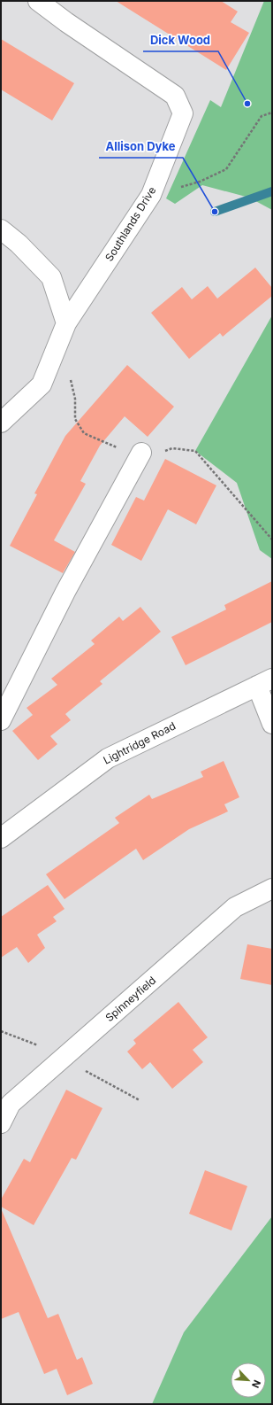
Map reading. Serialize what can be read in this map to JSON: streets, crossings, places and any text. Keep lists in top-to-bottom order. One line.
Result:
{"streets":{"street":["Southlands Drive","Lightridge Road","Spinneyfield"]},"places":["Dick Wood","Allison Dyke"],"north":"bottom right"}
